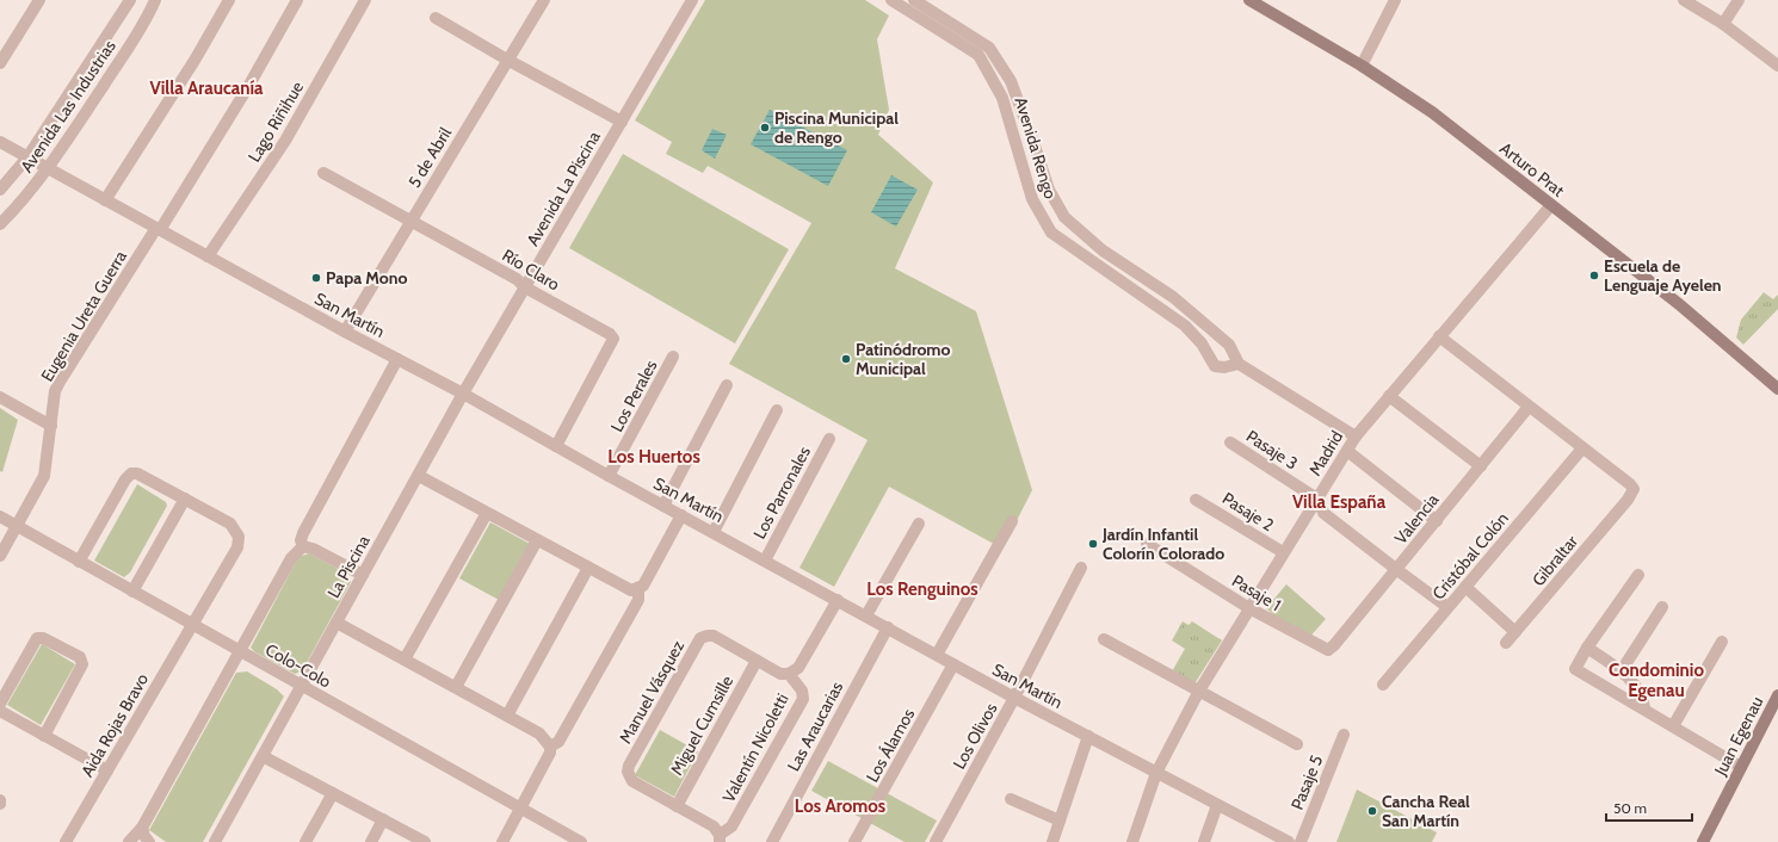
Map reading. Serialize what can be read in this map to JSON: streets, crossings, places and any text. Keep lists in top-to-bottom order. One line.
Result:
{"streets":{"main road":["Arturo Prat","Juan Egenau"],"street":["Avenida Las Industrias","Lago Riñihue","Avenida Rengo","5 de Abril","Avenida La Piscina","Río Claro","San Martín","Eugenia Ureta Guerra","Los Perales","Pasaje 3","Madrid","Los Parronales","Pasaje 2","Valencia","Cristóbal Colón","Gibraltar","La Piscina","Pasaje 1","Colo-Colo","Manuel Vásquez","Aida Rojas Bravo","Miguel Cumsille","Las Araucarias","Los Olivos","Los Álamos","Valentín Nicoletti","Pasaje 5"]},"crossings":[["Avenida Las Industrias","San Martín"],["Lago Riñihue","San Martín"],["Avenida Rengo","Madrid"],["5 de Abril","Río Claro"],["5 de Abril","San Martín"],["Arturo Prat","Madrid"],["Avenida La Piscina","Río Claro"],["Avenida La Piscina","San Martín"],["Avenida La Piscina","La Piscina"],["Río Claro","San Martín"],["San Martín","Eugenia Ureta Guerra"],["San Martín","Los Perales"],["San Martín","Madrid"],["San Martín","Los Parronales"],["San Martín","La Piscina"],["San Martín","Las Araucarias"],["San Martín","Los Olivos"],["San Martín","Los Álamos"],["Eugenia Ureta Guerra","Colo-Colo"],["Pasaje 3","Madrid"],["Madrid","Pasaje 2"],["Madrid","Pasaje 1"],["Valencia","Pasaje 1"],["Cristóbal Colón","Gibraltar"],["La Piscina","Colo-Colo"],["Colo-Colo","Aida Rojas Bravo"],["Manuel Vásquez","Miguel Cumsille"],["Manuel Vásquez","Valentín Nicoletti"]],"districts":["Villa Araucanía","Los Huertos","Villa España","Los Renguinos","Condominio Egenau","Los Aromos"],"places":["Piscina Municipal de Rengo","Escuela de Lenguaje Ayelen","Papa Mono","Patinódromo Municipal","Jardín Infantil Colorín Colorado","Cancha Real San Martín"],"scale_bar":"50 m"}
